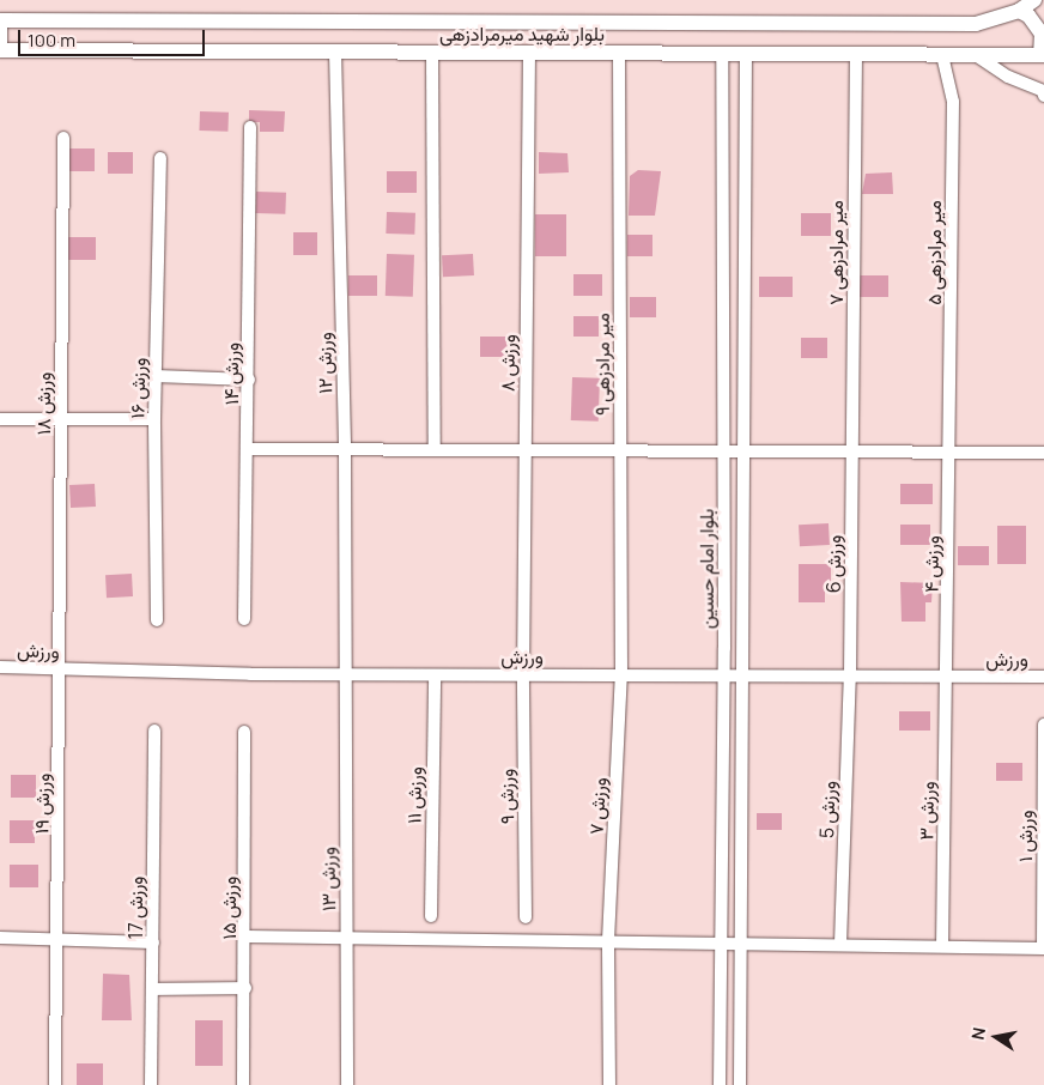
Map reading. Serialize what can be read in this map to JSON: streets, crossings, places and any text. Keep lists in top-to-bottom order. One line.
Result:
{"streets":{"main road":["بلوار شهید میرمرادزهی"],"street":["میر مرادزهی ۷","میر مرادزهی ۵","ورزش ۱۲","ورزش ۸","میر مرادزهی ۹","ورزش ۱۴","ورزش ۱۶","ورزش ۱۸","ورزش 6","ورزش ۴","بلوار امام حسین","ورزش","ورزش ۱۱","ورزش ۹","ورزش ۱۹","ورزش ۷","ورزش 5","ورزش ۳","ورزش ۱","ورزش ۱۳","ورزش 17","ورزش ۱۵"]},"crossings":[["بلوار شهید میرمرادزهی","میر مرادزهی ۷"],["بلوار شهید میرمرادزهی","میر مرادزهی ۵"],["بلوار شهید میرمرادزهی","ورزش ۱۲"],["بلوار شهید میرمرادزهی","ورزش ۸"],["بلوار شهید میرمرادزهی","میر مرادزهی ۹"],["بلوار شهید میرمرادزهی","بلوار امام حسین"],["میر مرادزهی ۷","ورزش 6"],["میر مرادزهی ۵","ورزش ۴"],["ورزش ۱۲","ورزش"],["ورزش ۱۲","ورزش ۱۳"],["ورزش ۸","ورزش"],["ورزش ۸","ورزش ۹"],["میر مرادزهی ۹","ورزش"],["میر مرادزهی ۹","ورزش ۷"],["ورزش ۱۸","ورزش"],["ورزش ۱۸","ورزش ۱۹"],["ورزش 6","ورزش"],["ورزش 6","ورزش 5"],["ورزش ۴","ورزش"],["ورزش ۴","ورزش ۳"],["بلوار امام حسین","ورزش"],["ورزش","ورزش ۱۱"],["ورزش","ورزش ۹"],["ورزش","ورزش ۱۹"],["ورزش","ورزش ۷"],["ورزش","ورزش 5"],["ورزش","ورزش ۳"],["ورزش","ورزش ۱۳"]],"scale_bar":"100 m","north":"left"}
